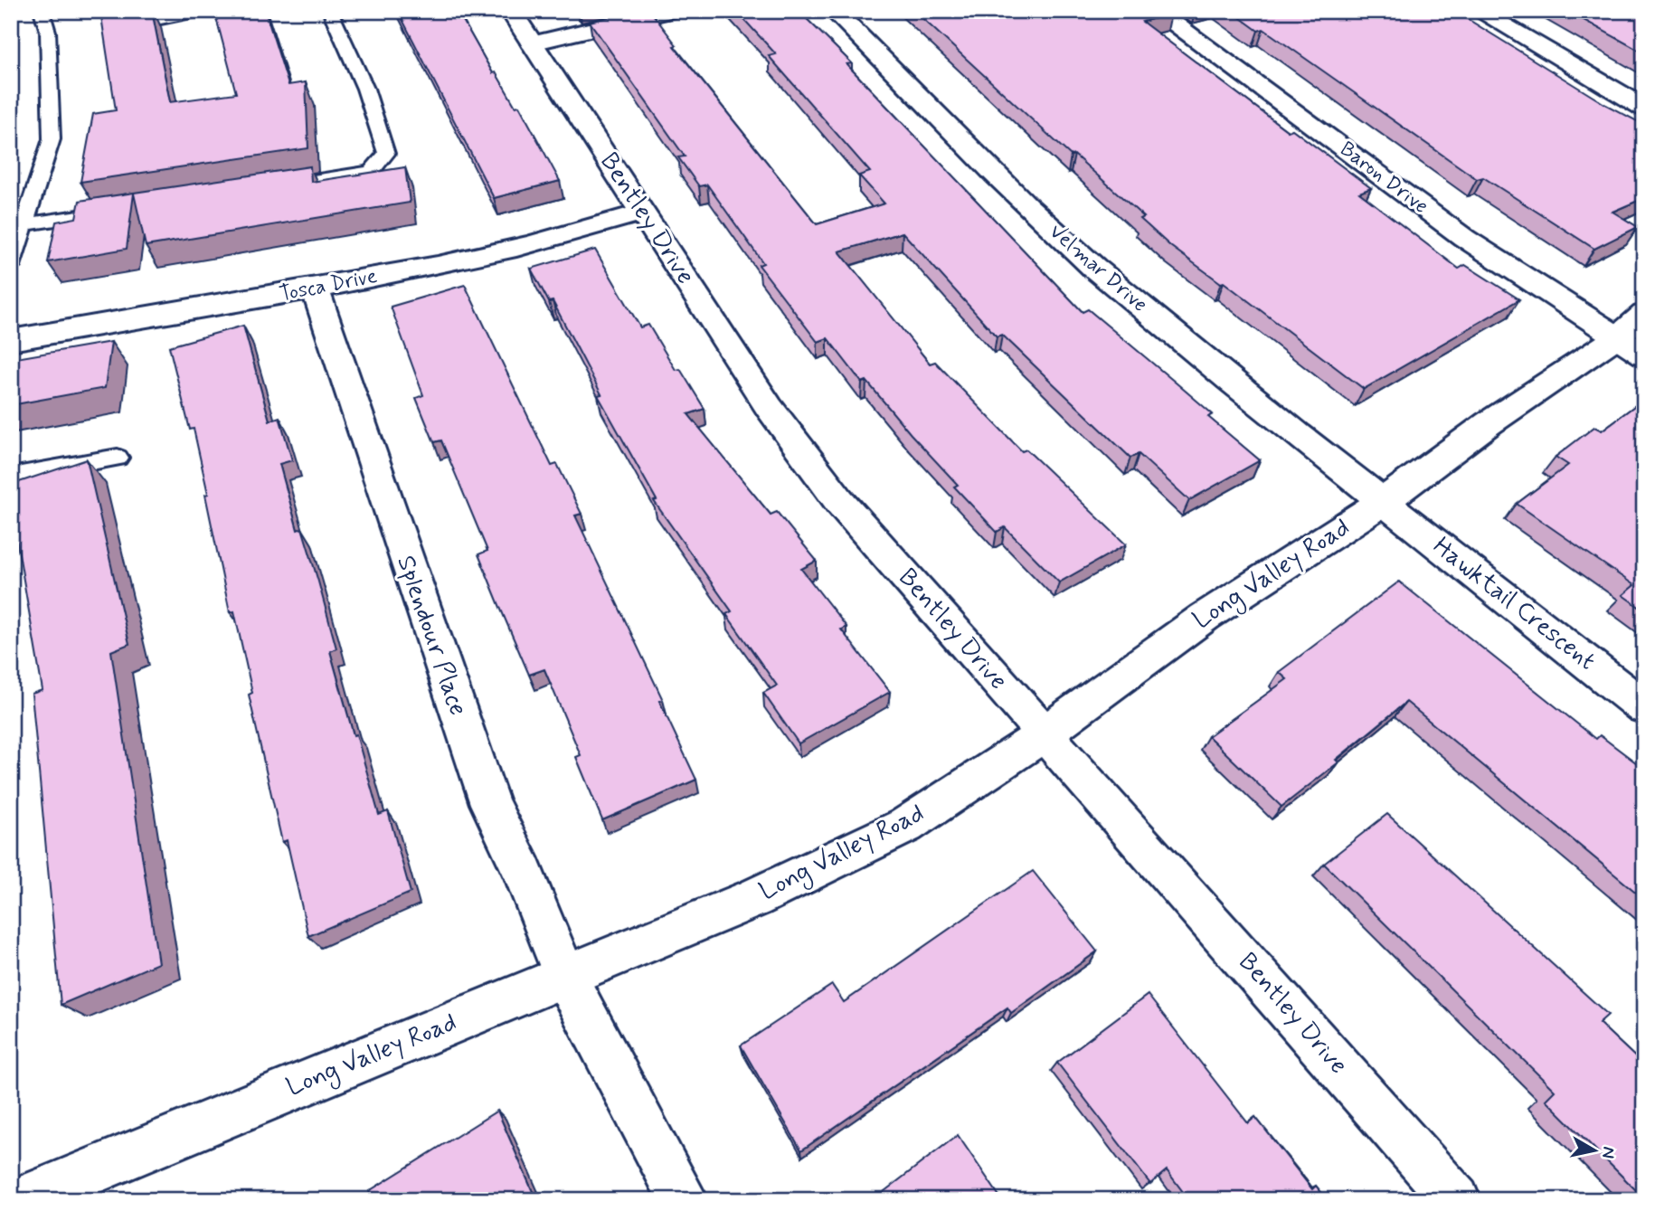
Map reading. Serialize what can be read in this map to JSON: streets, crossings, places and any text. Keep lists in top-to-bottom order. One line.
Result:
{"streets":{"street":["Baron Drive","Bentley Drive","Velmar Drive","Tosca Drive","Long Valley Road","Hawktail Crescent","Splendour Place"]},"crossings":[["Baron Drive","Long Valley Road"],["Bentley Drive","Tosca Drive"],["Bentley Drive","Long Valley Road"],["Velmar Drive","Long Valley Road"],["Velmar Drive","Hawktail Crescent"],["Tosca Drive","Splendour Place"],["Long Valley Road","Hawktail Crescent"],["Long Valley Road","Splendour Place"]],"north":"right"}
